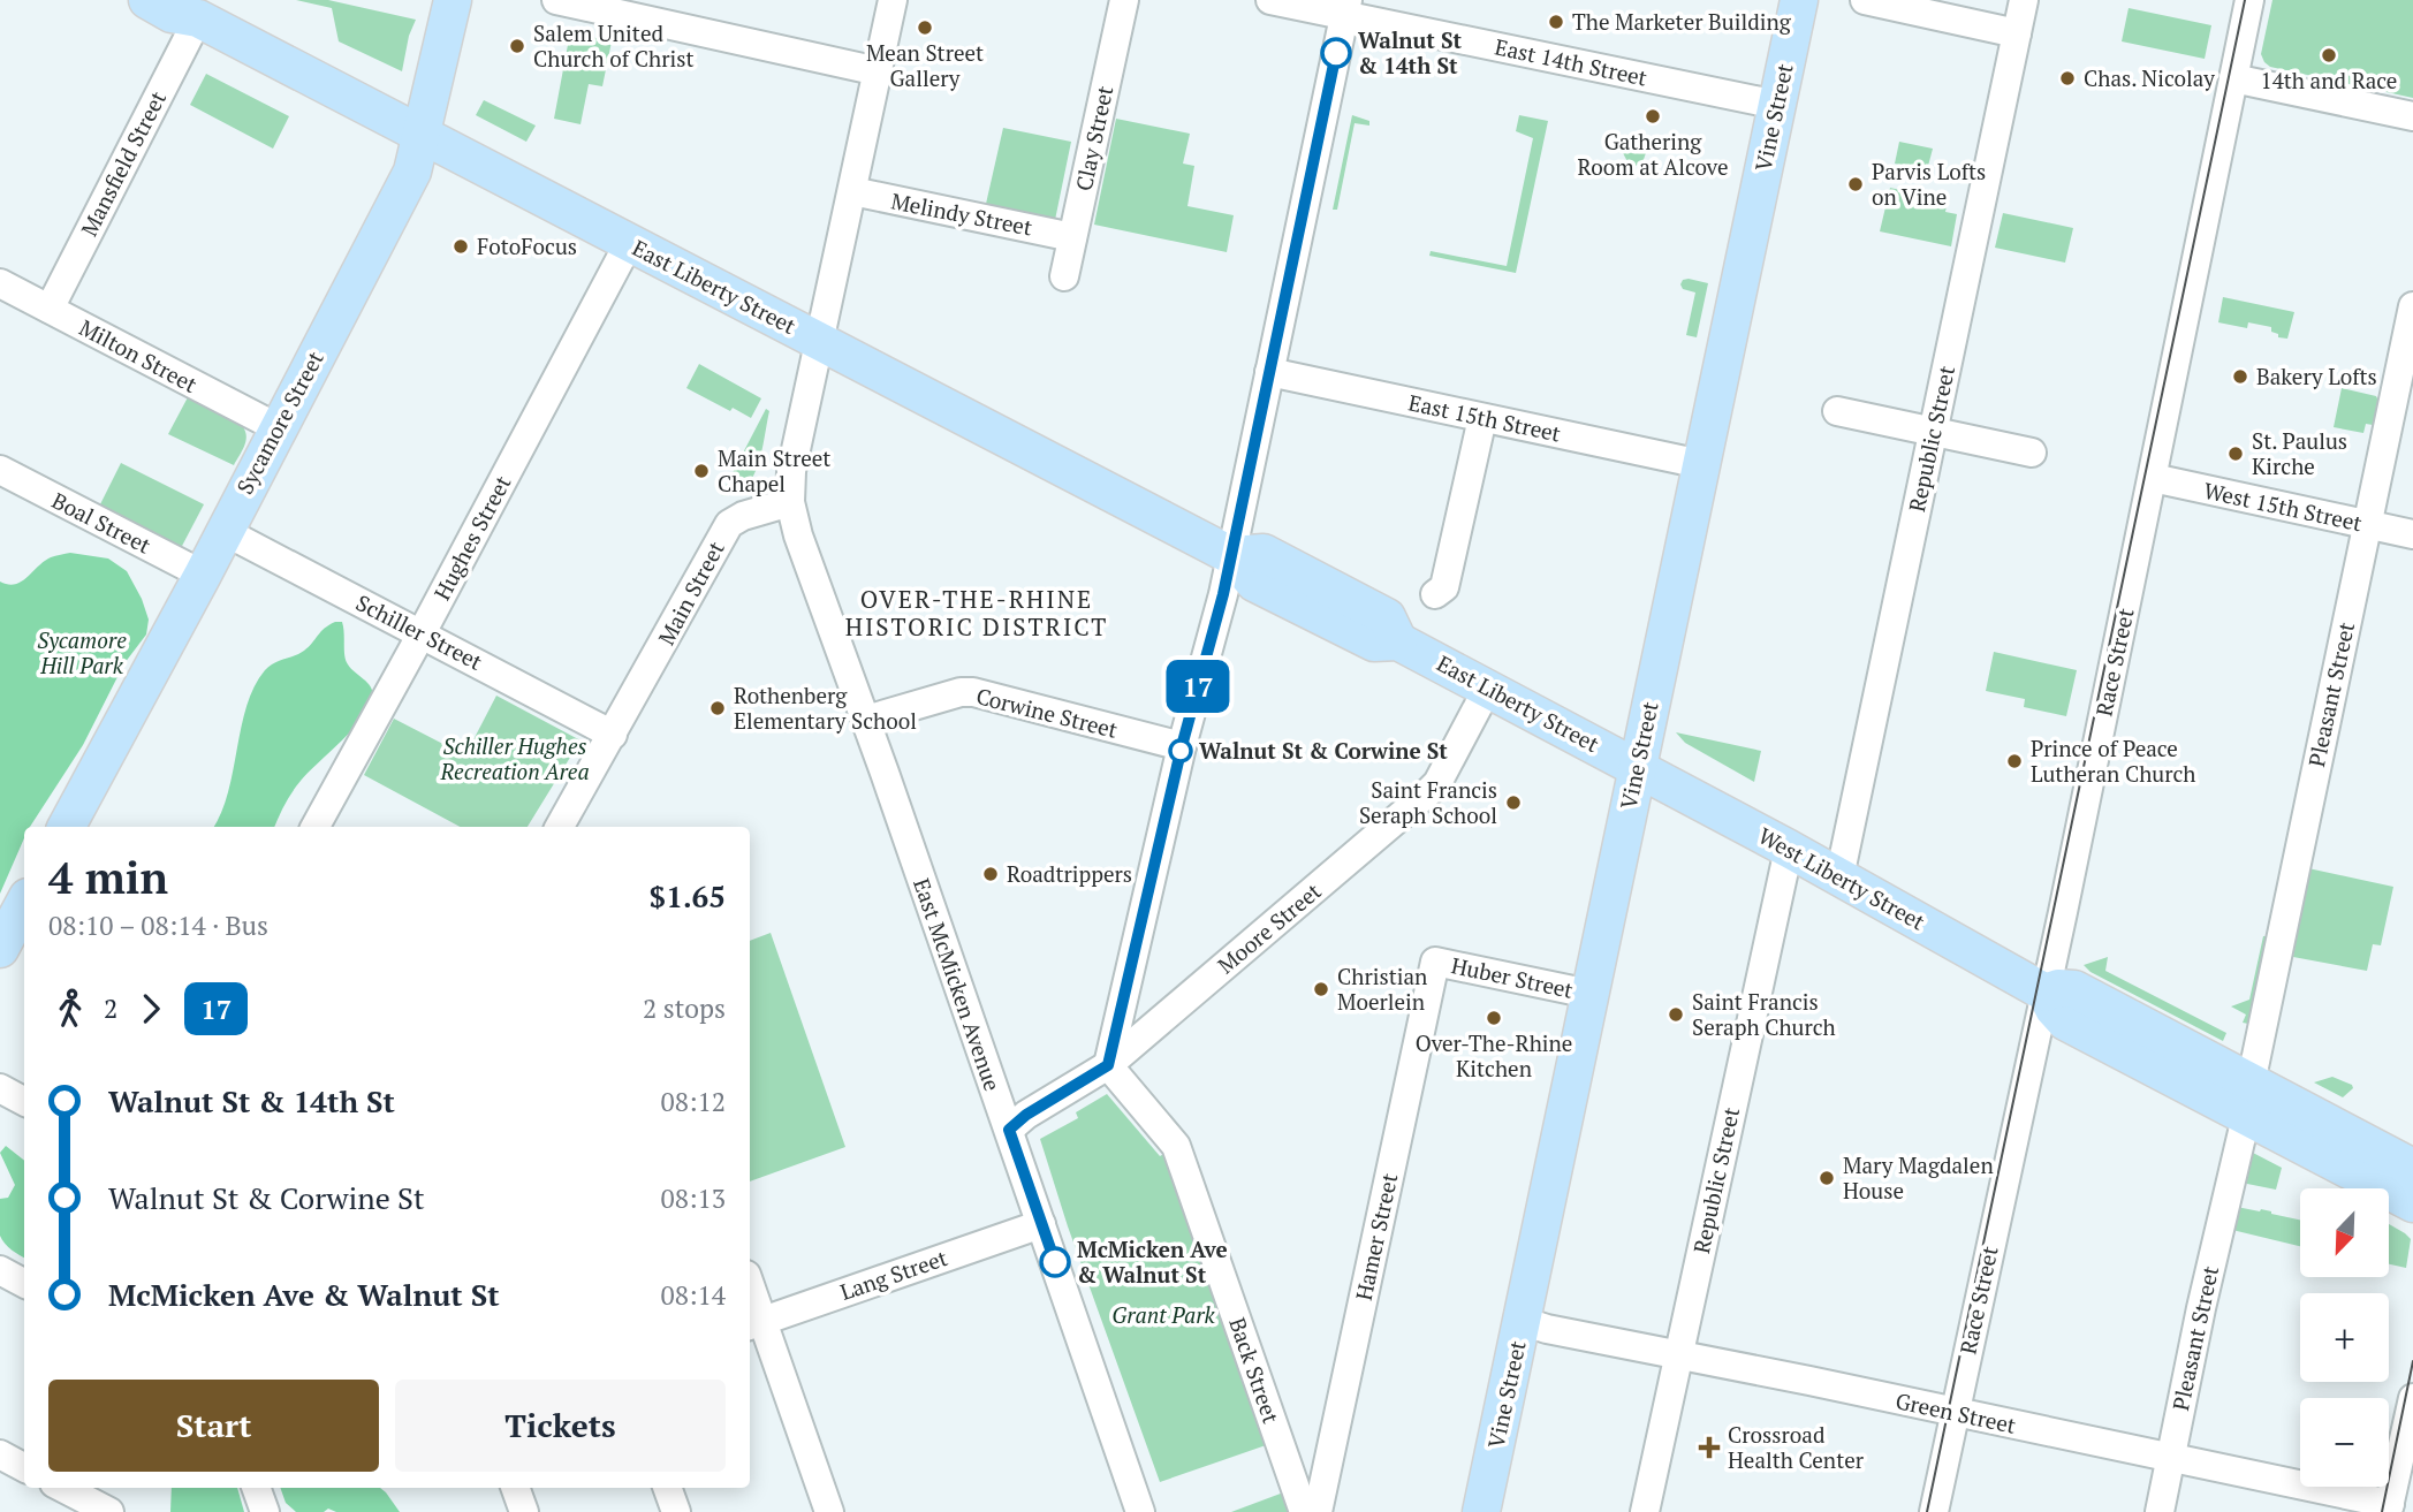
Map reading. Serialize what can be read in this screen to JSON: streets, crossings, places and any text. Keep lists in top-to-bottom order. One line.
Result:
{"streets":{"main road":["Vine Street","East Liberty Street","Sycamore Street","West Liberty Street"],"street":["East 14th Street","Clay Street","Mansfield Street","Melindy Street","Milton Street","East 15th Street","Republic Street","West 15th Street","Boal Street","Hughes Street","Main Street","Schiller Street","Race Street","Pleasant Street","Corwine Street","Moore Street","Huber Street","East McMicken Avenue","Hamer Street","Lang Street","Back Street","Green Street"]},"crossings":[["East 14th Street","Vine Street"],["Vine Street","East Liberty Street"],["Vine Street","East 15th Street"],["Vine Street","West Liberty Street"],["Vine Street","Huber Street"],["Vine Street","Green Street"],["Clay Street","Melindy Street"],["Mansfield Street","East Liberty Street"],["Mansfield Street","Milton Street"],["East Liberty Street","Sycamore Street"],["East Liberty Street","Hughes Street"],["East Liberty Street","West Liberty Street"],["East Liberty Street","Moore Street"],["Milton Street","Sycamore Street"],["Sycamore Street","Boal Street"],["Sycamore Street","Schiller Street"],["Republic Street","West Liberty Street"],["Republic Street","Green Street"],["West 15th Street","Race Street"],["West 15th Street","Pleasant Street"],["Hughes Street","Schiller Street"],["Main Street","Schiller Street"],["Main Street","East McMicken Avenue"],["Race Street","West Liberty Street"],["Race Street","Green Street"],["Pleasant Street","West Liberty Street"],["Pleasant Street","Green Street"],["Corwine Street","East McMicken Avenue"],["Moore Street","East McMicken Avenue"],["Moore Street","Back Street"],["Huber Street","Hamer Street"],["East McMicken Avenue","Lang Street"]],"districts":["OVER-THE-RHINE HISTORIC DISTRICT"],"parks":["Sycamore Hill Park","Schiller Hughes Recreation Area","Grant Park"],"places":{"other":["The Marketer Building","Mean Street Gallery","Salem United Church of Christ","Walnut St & 14th St","14th and Race","Chas. Nicolay","Gathering Room at Alcove","Parvis Lofts on Vine","FotoFocus","Bakery Lofts","St. Paulus Kirche","Main Street Chapel","Rothenberg Elementary School","Walnut St & Corwine St","Prince of Peace Lutheran Church","Saint Francis Seraph School","Roadtrippers","Christian Moerlein","Saint Francis Seraph Church","Over-The-Rhine Kitchen","Mary Magdalen House","McMicken Ave & Walnut St"],"health":["Crossroad Health Center"]},"lines":["bus line 17"],"north":"bottom left","page":{"on_map":"17","heading":["4 min","08:10 – 08:14 · Bus","$1.65"],"legs":["2","17","2 stops"],"list":[{"name":"Walnut St & 14th St","value":"08:12"},{"name":"Walnut St & Corwine St","value":"08:13"},{"name":"McMicken Ave & Walnut St","value":"08:14"}],"map_buttons":["+","−"],"buttons":["Start","Tickets"]}}
